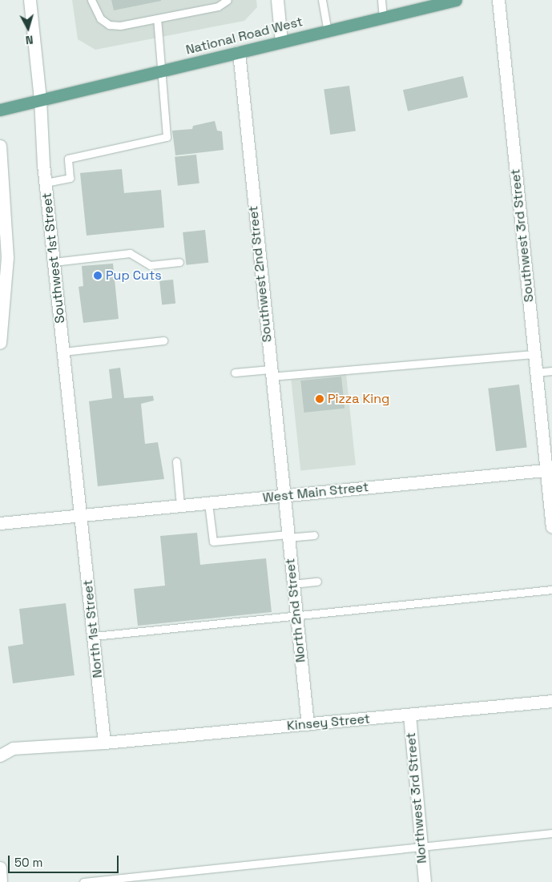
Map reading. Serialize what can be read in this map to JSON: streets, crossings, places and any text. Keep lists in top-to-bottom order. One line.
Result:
{"streets":{"main road":["National Road West"],"street":["Southwest 3rd Street","Southwest 1st Street","Southwest 2nd Street","West Main Street","North 2nd Street","North 1st Street","Kinsey Street","Northwest 3rd Street"]},"crossings":[["National Road West","Southwest 1st Street"],["National Road West","Southwest 2nd Street"],["Southwest 3rd Street","West Main Street"],["Southwest 1st Street","West Main Street"],["Southwest 1st Street","North 1st Street"],["Southwest 2nd Street","West Main Street"],["Southwest 2nd Street","North 2nd Street"],["West Main Street","North 2nd Street"],["West Main Street","North 1st Street"],["North 2nd Street","Kinsey Street"],["North 1st Street","Kinsey Street"],["Kinsey Street","Northwest 3rd Street"]],"places":["Pup Cuts","Pizza King"],"scale_bar":"50 m","north":"bottom"}
